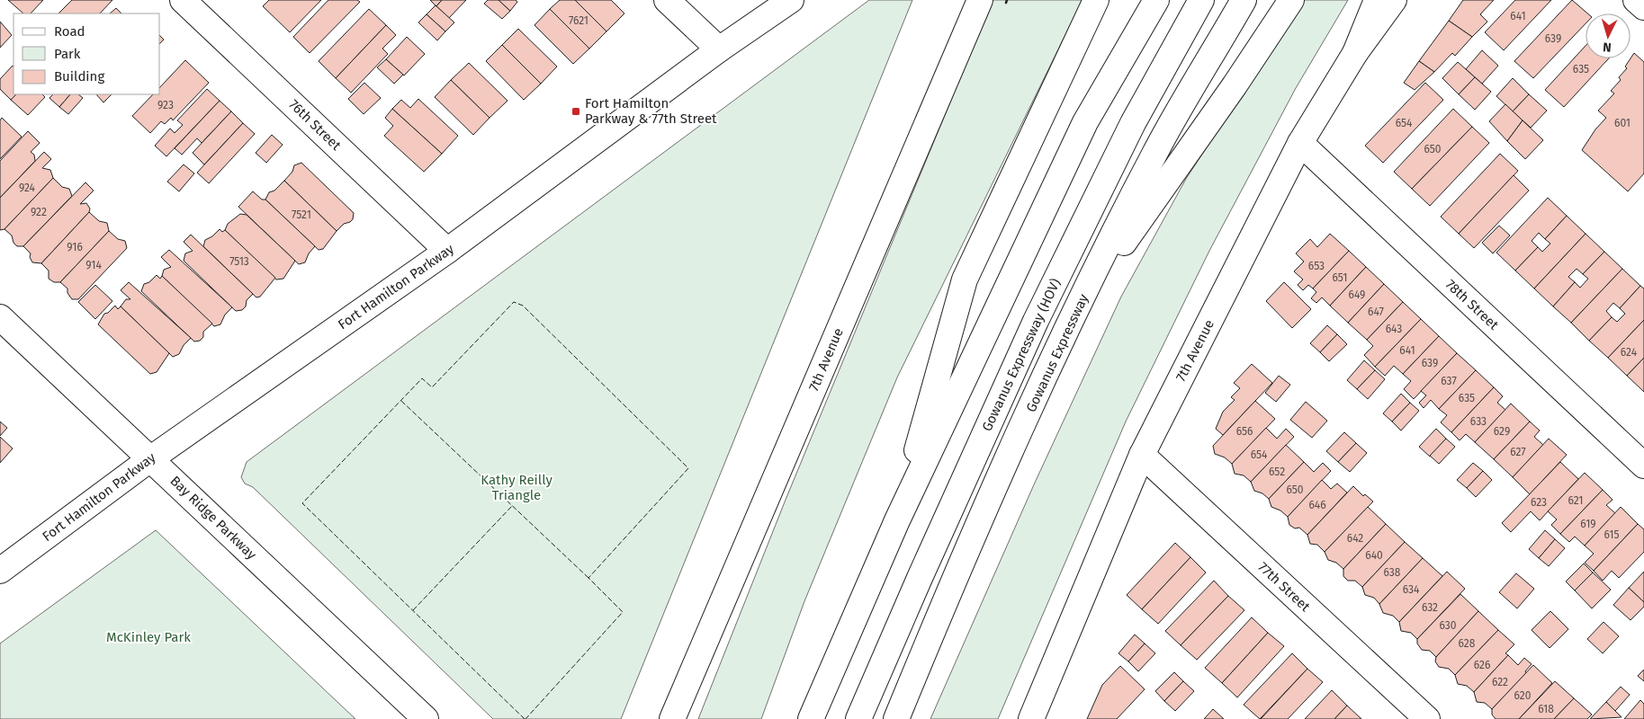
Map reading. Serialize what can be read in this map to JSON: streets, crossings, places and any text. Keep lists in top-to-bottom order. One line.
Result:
{"streets":{"main road":["76th Street","Fort Hamilton Parkway","78th Street","7th Avenue","Gowanus Expressway","Gowanus Expressway (HOV)","Bay Ridge Parkway","77th Street"]},"crossings":[["76th Street","Fort Hamilton Parkway"],["Fort Hamilton Parkway","Bay Ridge Parkway"],["78th Street","7th Avenue"],["7th Avenue","77th Street"]],"parks":["Kathy Reilly Triangle","McKinley Park"],"places":{"transit":["Fort Hamilton Parkway & 77th Street"]},"house_numbers":["641","7621","639","635","923","654","601","650","924","922","7521","916","7513","914","653","651","649","647","643","641","624","639","637","635","633","656","629","627","654","652","650","621","623","646","619","615","642","640","638","634","632","630","628","626","622","620","618"],"legend":["Road","Park","Building"],"north":"bottom"}
